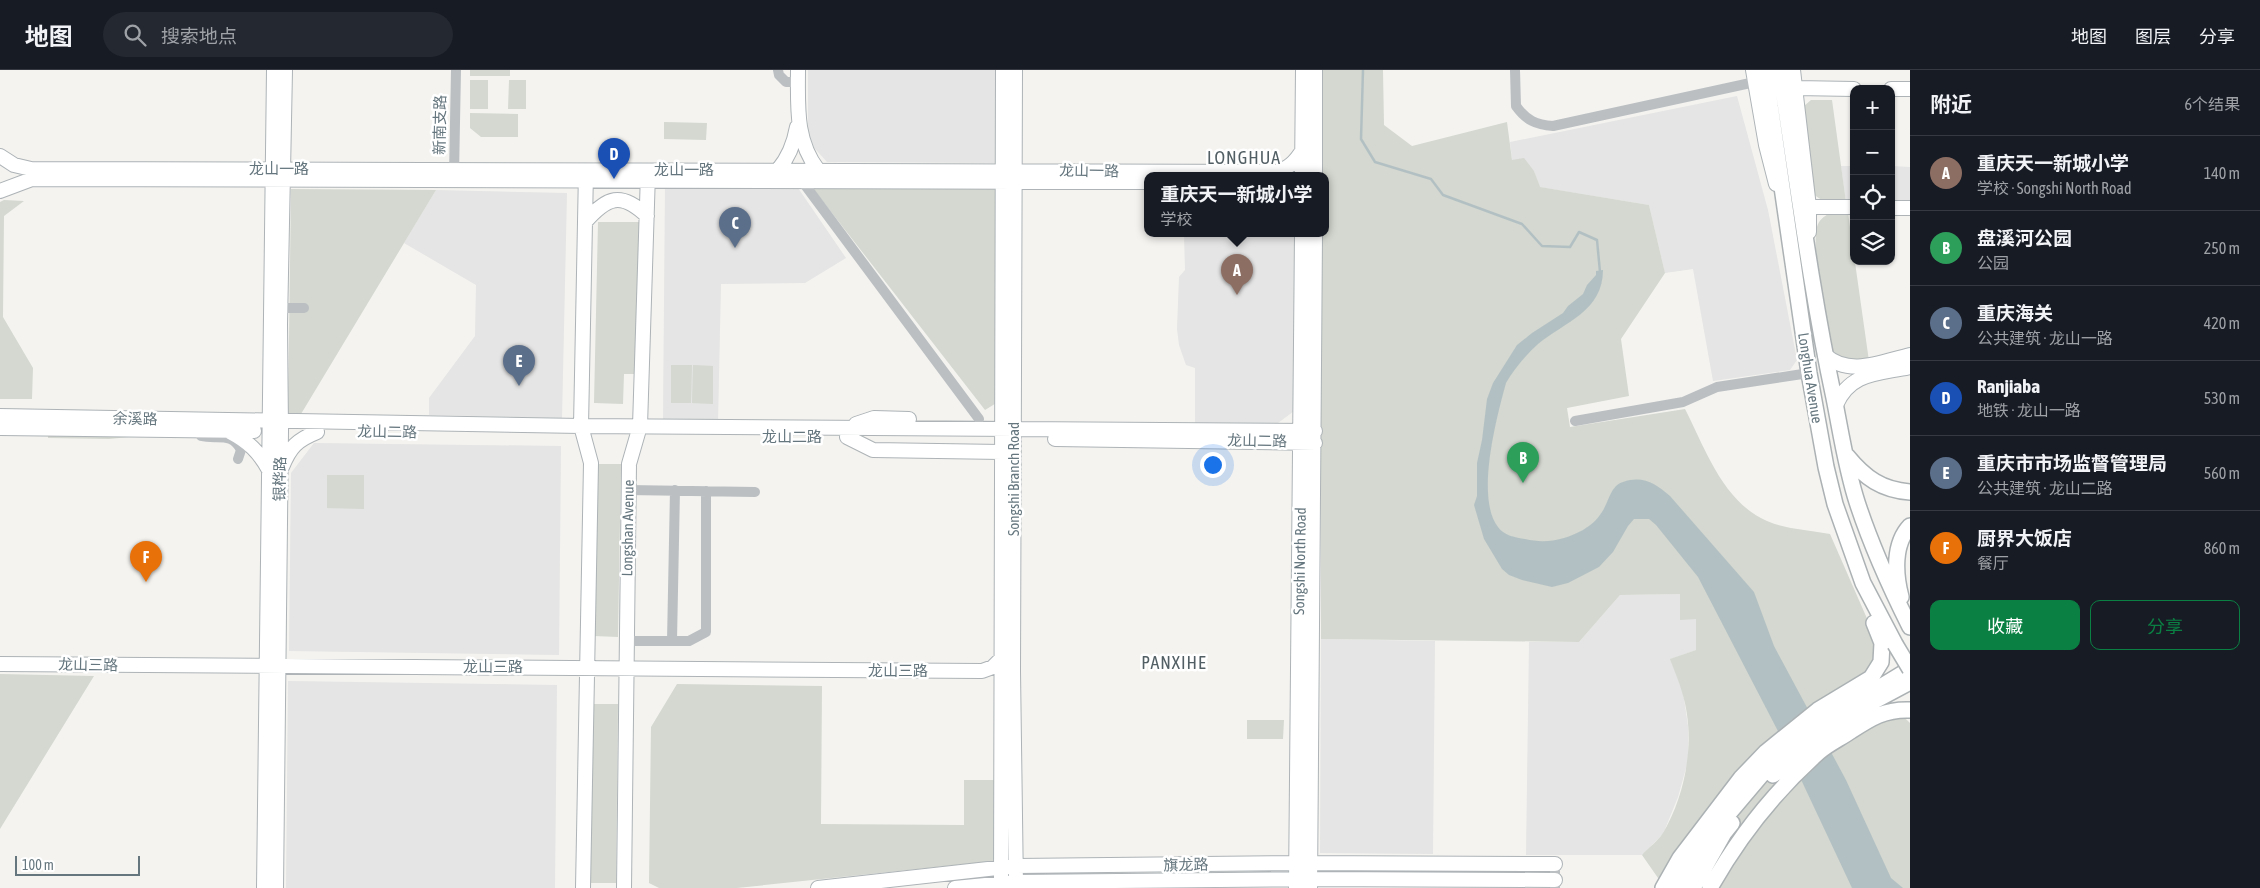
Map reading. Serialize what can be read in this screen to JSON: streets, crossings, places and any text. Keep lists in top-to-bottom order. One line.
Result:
{"streets":{"main road":["龙山一路","Longhua Avenue","余溪路","龙山二路","银桦路","Songshi Branch Road","Longshan Avenue","Songshi North Road","龙山三路","旗龙路"],"street":["新南支路"]},"crossings":[["新南支路","龙山一路"],["龙山一路","银桦路"],["龙山一路","Songshi Branch Road"],["龙山一路","Longshan Avenue"],["余溪路","龙山二路"],["余溪路","银桦路"],["龙山二路","银桦路"],["龙山二路","Songshi Branch Road"],["龙山二路","Longshan Avenue"],["龙山二路","Songshi North Road"],["银桦路","龙山三路"],["Songshi Branch Road","旗龙路"],["Longshan Avenue","龙山三路"],["Songshi North Road","旗龙路"]],"districts":["LONGHUA","PANXIHE"],"scale_bar":"100 m","page":{"header":"地图","search":"搜索地点","nav":["地图","图层","分享"],"heading":["附近","6个结果"],"map_buttons":["+","−"],"list":[{"mark":"A","name":"重庆天一新城小学","note":"学校 · Songshi North Road","value":"140 m"},{"mark":"B","name":"盘溪河公园","note":"公园","value":"250 m"},{"mark":"C","name":"重庆海关","note":"公共建筑 · 龙山一路","value":"420 m"},{"mark":"D","name":"Ranjiaba","note":"地铁 · 龙山一路","value":"530 m"},{"mark":"E","name":"重庆市市场监督管理局","note":"公共建筑 · 龙山二路","value":"560 m"},{"mark":"F","name":"厨界大饭店","note":"餐厅","value":"860 m"}],"pins":["D","C","A","E","B","F"],"popup":["重庆天一新城小学","学校"],"buttons":["收藏","分享"],"scale":"100 m"}}
